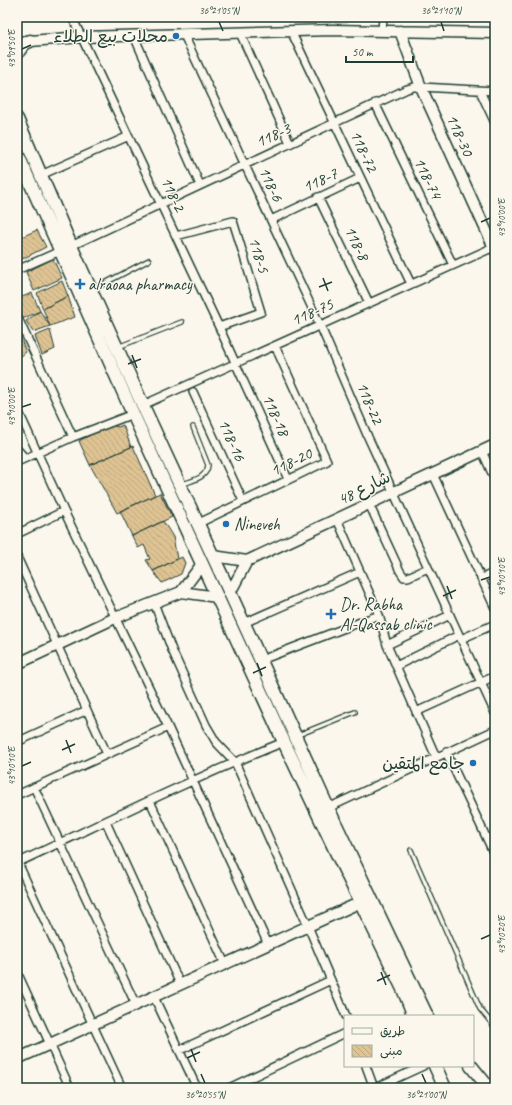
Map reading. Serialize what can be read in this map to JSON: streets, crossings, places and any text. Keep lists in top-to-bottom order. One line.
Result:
{"streets":{"street":["118-3","118-30","118-72","118-74","118-7","118-6","118-2","118-8","118-5","118-75","118-22","118-18","118-16","118-20","شارع 48"]},"crossings":[["118-3","118-30"],["118-3","118-72"],["118-3","118-74"],["118-3","118-6"],["118-3","118-2"],["118-30","118-75"],["118-72","118-7"],["118-72","118-75"],["118-74","118-75"],["118-7","118-6"],["118-7","118-8"],["118-6","118-75"],["118-6","118-22"],["118-2","118-5"],["118-2","118-75"],["118-2","118-18"],["118-8","118-75"],["118-75","118-22"],["118-75","118-18"],["118-75","118-20"],["118-22","شارع 48"],["118-18","118-20"],["118-16","118-20"]],"places":{"other":["محلات بيع الطلاء","Nineveh","جامع المتقين"],"health":["alraoaa pharmacy","Dr. Rabha Al-Qassab clinic"]},"legend":["طريق","مبنى"],"scale_bar":"50 m","coordinates":["36°21'05\"N","36°21'10\"N","43°09'50\"E","43°10'00\"E","43°10'10\"E","43°10'20\"E","36°20'55\"N","36°21'00\"N"]}
